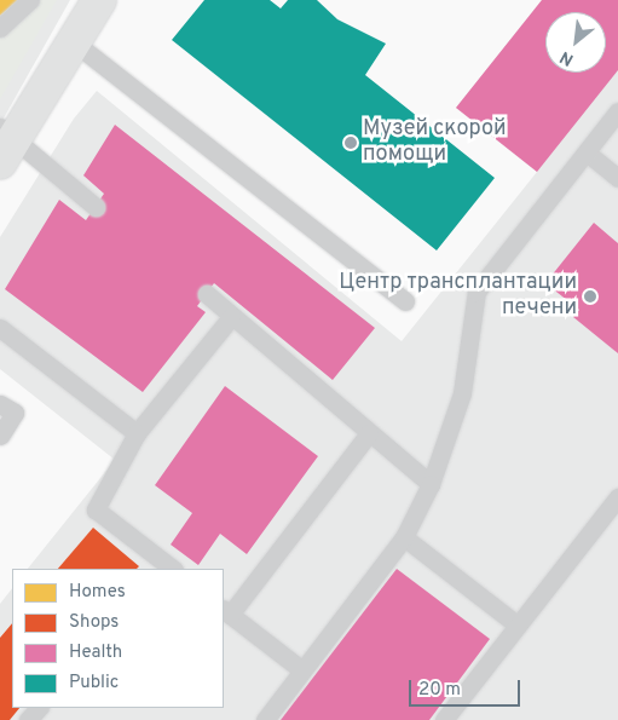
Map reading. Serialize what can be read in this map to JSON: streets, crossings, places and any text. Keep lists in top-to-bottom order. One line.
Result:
{"places":["Музей скорой помощи","Центр трансплантации печени"],"legend":["Homes","Shops","Health","Public"],"scale_bar":"20 m","north":"bottom left"}
